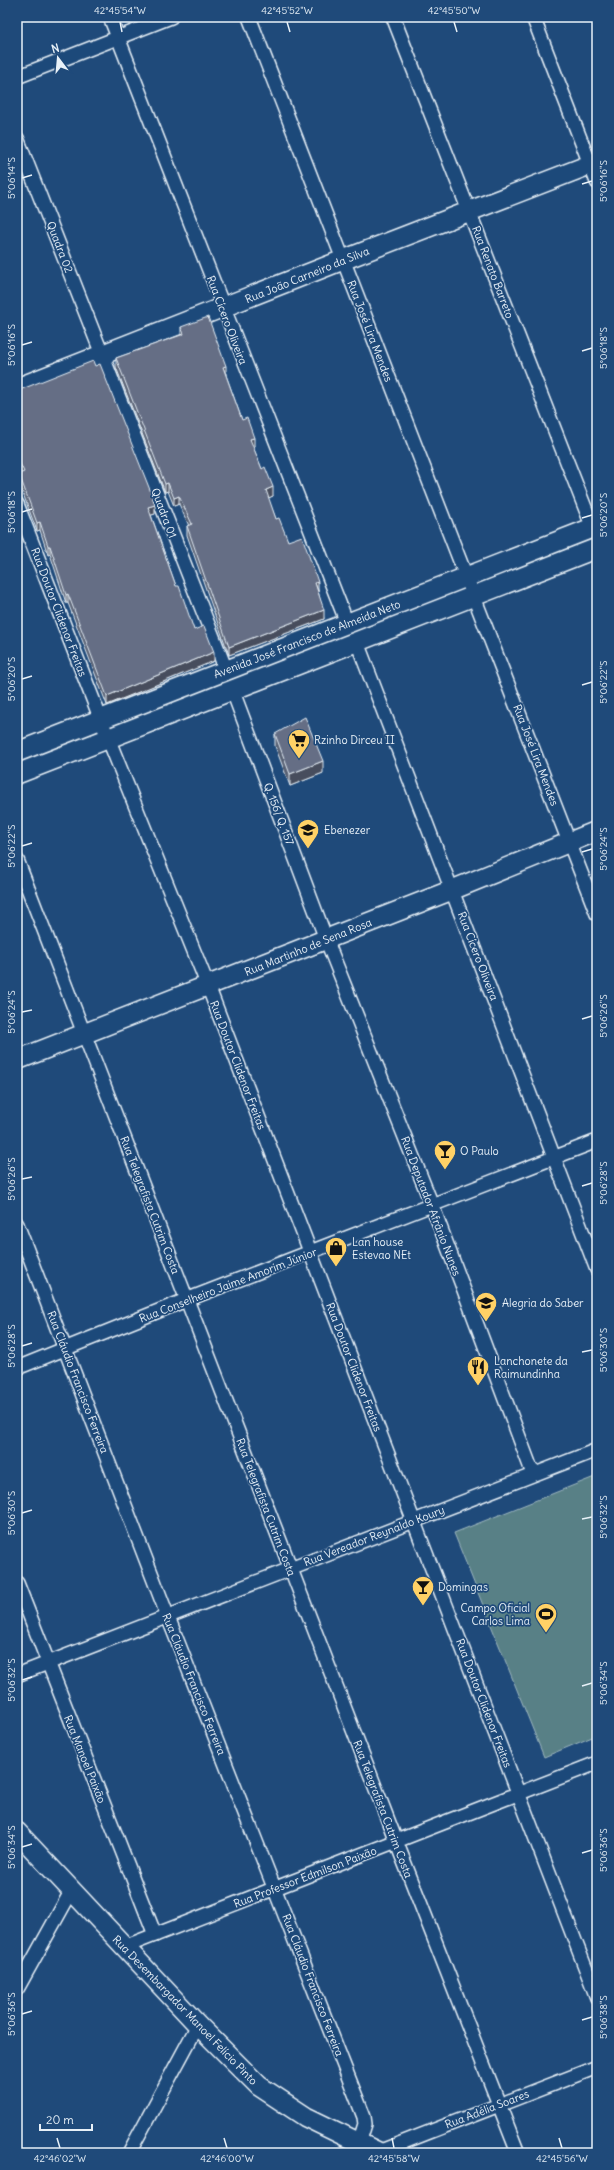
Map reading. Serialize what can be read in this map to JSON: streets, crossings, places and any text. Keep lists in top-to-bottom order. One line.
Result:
{"streets":{"street":["Quadra 02","Rua Renato Barreto","Rua João Carneiro da Silva","Rua Cícero Oliveira","Rua José Lira Mendes","Quadra 01","Rua Doutor Clidenor Freitas","Avenida José Francisco de Almeida Neto","Q. 156/ Q. 157","Rua Martinho de Sena Rosa","Rua Telegrafista Cutrim Costa","Rua Deputador Afrânio Nunes","Rua Conselheiro Jaime Amorim Júnior","Rua Cláudio Francisco Ferreira","Rua Vereador Reynaldo Koury","Rua Manoel Paixão","Rua Professor Edmilson Paixão","Rua Desembargador Manoel Felício Pinto","Rua Adélia Soares"]},"crossings":[["Quadra 02","Rua João Carneiro da Silva"],["Quadra 02","Quadra 01"],["Rua Renato Barreto","Rua João Carneiro da Silva"],["Rua Renato Barreto","Avenida José Francisco de Almeida Neto"],["Rua João Carneiro da Silva","Rua Cícero Oliveira"],["Rua João Carneiro da Silva","Rua José Lira Mendes"],["Rua João Carneiro da Silva","Quadra 01"],["Rua Cícero Oliveira","Avenida José Francisco de Almeida Neto"],["Rua Cícero Oliveira","Rua Martinho de Sena Rosa"],["Rua Cícero Oliveira","Rua Conselheiro Jaime Amorim Júnior"],["Rua José Lira Mendes","Avenida José Francisco de Almeida Neto"],["Rua José Lira Mendes","Rua Martinho de Sena Rosa"],["Quadra 01","Avenida José Francisco de Almeida Neto"],["Rua Doutor Clidenor Freitas","Avenida José Francisco de Almeida Neto"],["Rua Doutor Clidenor Freitas","Rua Martinho de Sena Rosa"],["Rua Doutor Clidenor Freitas","Rua Conselheiro Jaime Amorim Júnior"],["Rua Doutor Clidenor Freitas","Rua Vereador Reynaldo Koury"],["Rua Doutor Clidenor Freitas","Rua Professor Edmilson Paixão"],["Avenida José Francisco de Almeida Neto","Q. 156/ Q. 157"],["Q. 156/ Q. 157","Rua Martinho de Sena Rosa"],["Q. 156/ Q. 157","Rua Deputador Afrânio Nunes"],["Rua Martinho de Sena Rosa","Rua Telegrafista Cutrim Costa"],["Rua Martinho de Sena Rosa","Rua Deputador Afrânio Nunes"],["Rua Telegrafista Cutrim Costa","Rua Conselheiro Jaime Amorim Júnior"],["Rua Telegrafista Cutrim Costa","Rua Vereador Reynaldo Koury"],["Rua Telegrafista Cutrim Costa","Rua Professor Edmilson Paixão"],["Rua Telegrafista Cutrim Costa","Rua Adélia Soares"],["Rua Deputador Afrânio Nunes","Rua Conselheiro Jaime Amorim Júnior"],["Rua Deputador Afrânio Nunes","Rua Vereador Reynaldo Koury"],["Rua Conselheiro Jaime Amorim Júnior","Rua Cláudio Francisco Ferreira"],["Rua Cláudio Francisco Ferreira","Rua Vereador Reynaldo Koury"],["Rua Cláudio Francisco Ferreira","Rua Professor Edmilson Paixão"],["Rua Cláudio Francisco Ferreira","Rua Desembargador Manoel Felício Pinto"],["Rua Vereador Reynaldo Koury","Rua Manoel Paixão"],["Rua Manoel Paixão","Rua Professor Edmilson Paixão"],["Rua Professor Edmilson Paixão","Rua Desembargador Manoel Felício Pinto"],["Rua Desembargador Manoel Felício Pinto","Rua Adélia Soares"]],"places":{"supermarket":["Rzinho Dirceu II"],"school or university":["Ebenezer","Alegria do Saber"],"bar":["O Paulo","Domingas"],"shop":["Lan house Estevao NEt"],"restaurant":["Lanchonete da Raimundinha"],"sports":["Campo Oficial Carlos Lima"]},"scale_bar":"20 m","north":"top","coordinates":["42°45'54\"W","42°45'52\"W","42°45'50\"W","5°06'14\"S","5°06'16\"S","5°06'18\"S","5°06'20\"S","5°06'22\"S","5°06'24\"S","5°06'26\"S","5°06'28\"S","5°06'30\"S","5°06'32\"S","5°06'34\"S","5°06'36\"S","5°06'38\"S","42°46'02\"W","42°46'00\"W","42°45'58\"W","42°45'56\"W"]}
